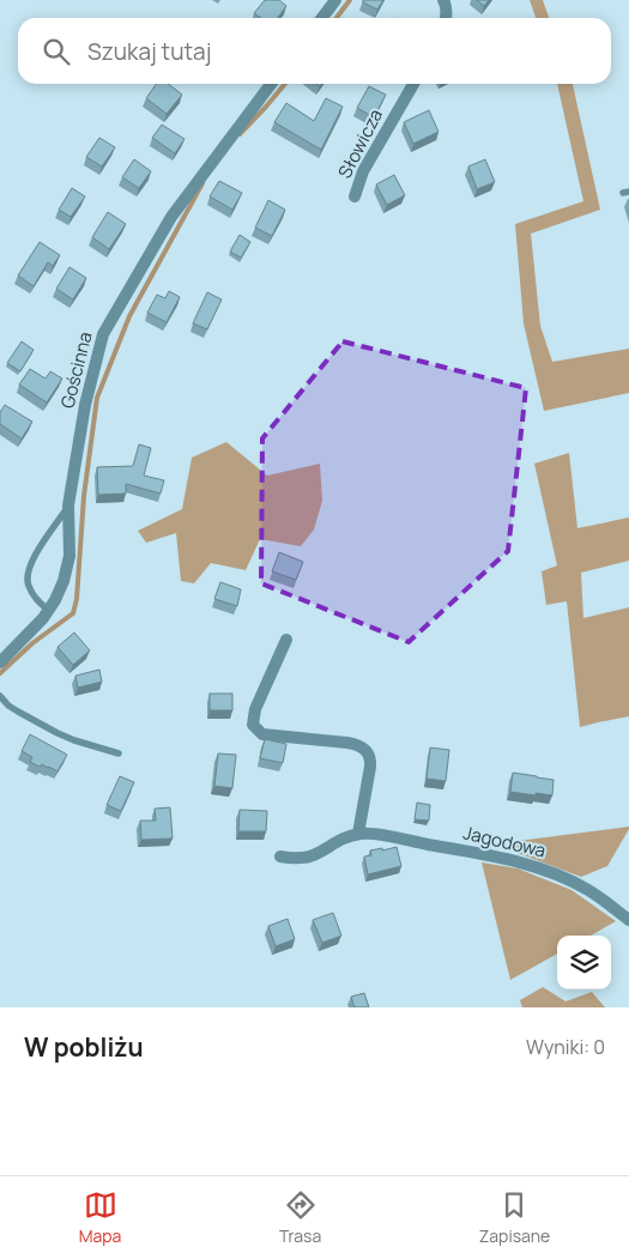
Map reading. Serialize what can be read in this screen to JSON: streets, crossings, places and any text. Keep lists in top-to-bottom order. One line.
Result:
{"streets":{"street":["Słowicza","Gościnna","Jagodowa"]},"page":{"search":"Szukaj tutaj","heading":["W pobliżu","Wyniki: 0"],"nav":["Mapa","Trasa","Zapisane"]}}
